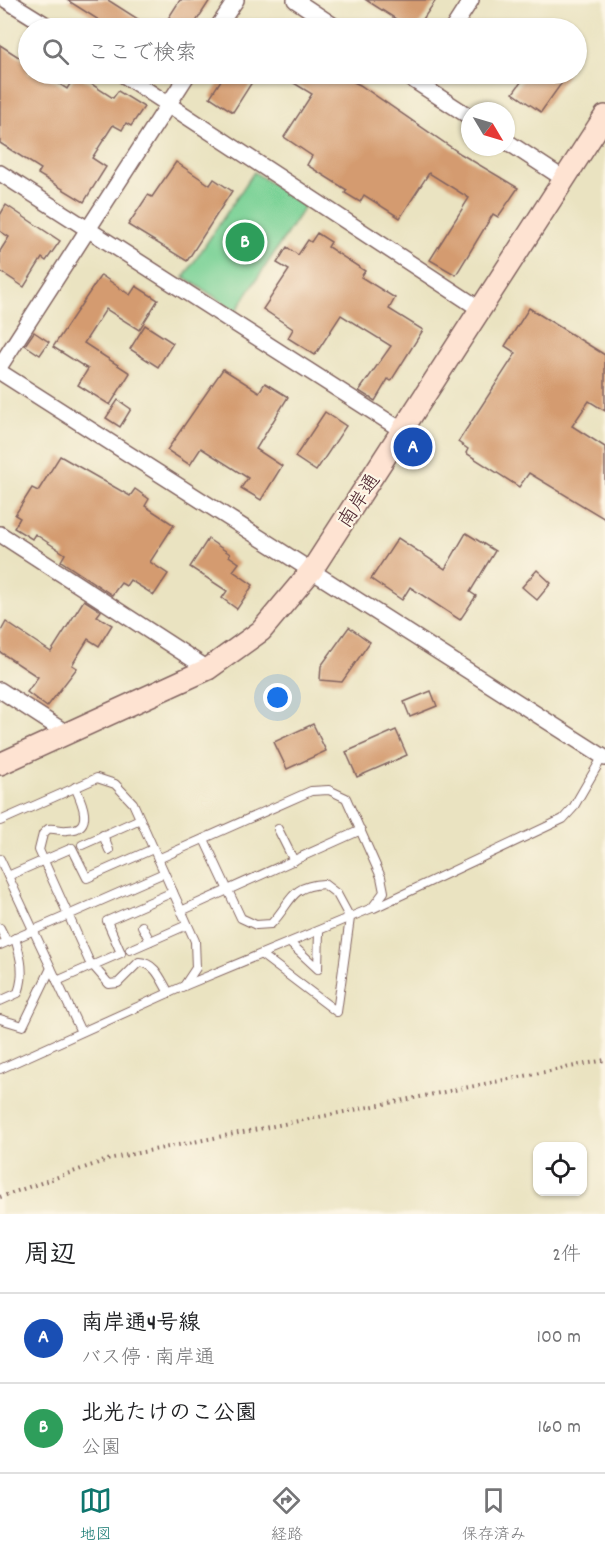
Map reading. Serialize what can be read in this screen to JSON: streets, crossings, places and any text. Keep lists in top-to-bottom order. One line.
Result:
{"streets":{"main road":["南岸通"]},"north":"bottom right","page":{"search":"ここで検索","pins":["B","A"],"heading":["周辺","2件"],"list":[{"mark":"A","name":"南岸通4号線","note":"バス停 · 南岸通","value":"100 m"},{"mark":"B","name":"北光たけのこ公園","note":"公園","value":"160 m"}],"nav":["地図","経路","保存済み"]}}
